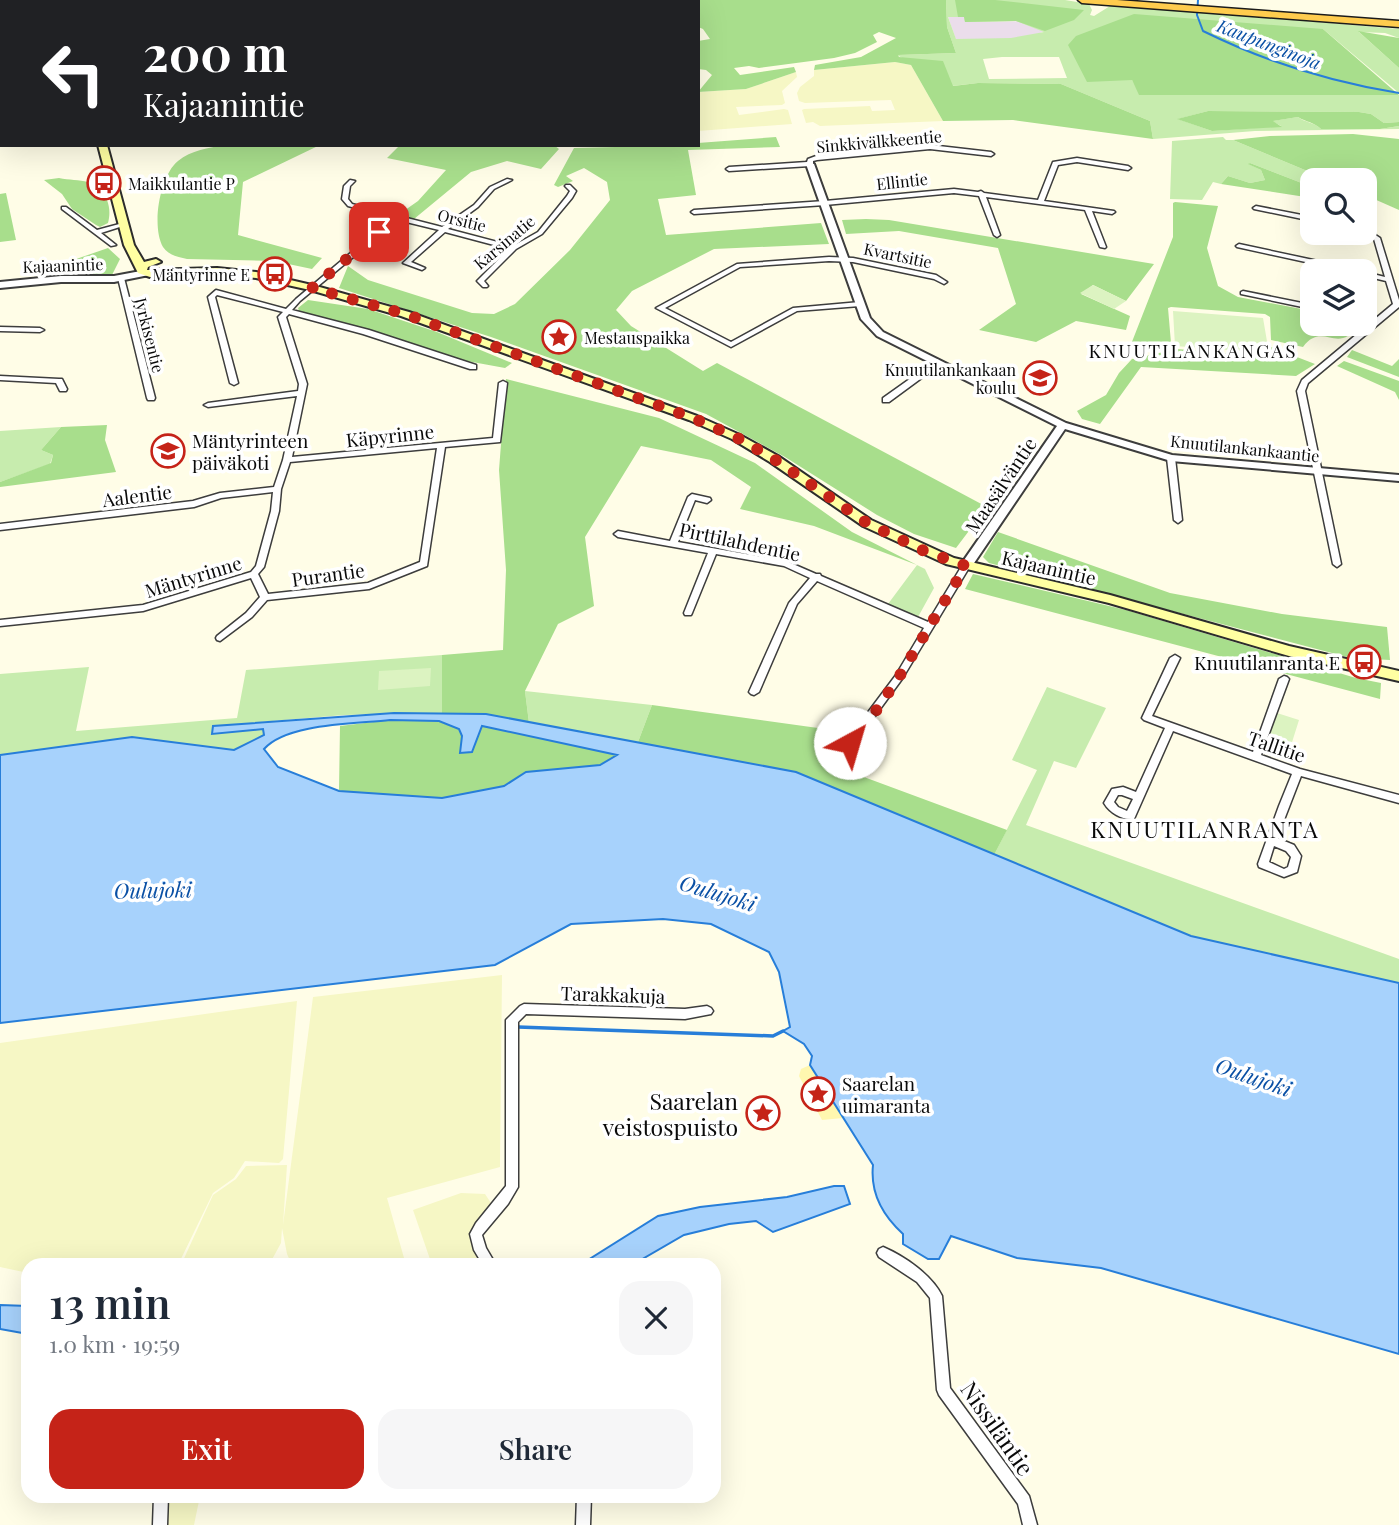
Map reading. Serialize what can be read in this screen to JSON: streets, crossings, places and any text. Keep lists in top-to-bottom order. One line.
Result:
{"streets":{"main road":["Kajaanintie"],"street":["Sinkkivälkkeentie","Ellintie","Orsitie","Karsinatie","Kvartsitie","Jyrkisentie","Käpyrinne","Knuutilankankaantie","Maasälväntie","Aalentie","Pirttilahdentie","Purantie","Mäntyrinne","Tallitie","Tarakkakuja","Nissiläntie"]},"crossings":[["Sinkkivälkkeentie","Knuutilankankaantie"],["Ellintie","Knuutilankankaantie"],["Orsitie","Karsinatie"],["Kvartsitie","Knuutilankankaantie"],["Kajaanintie","Jyrkisentie"],["Kajaanintie","Maasälväntie"],["Käpyrinne","Purantie"],["Käpyrinne","Mäntyrinne"],["Knuutilankankaantie","Maasälväntie"],["Aalentie","Mäntyrinne"],["Purantie","Mäntyrinne"]],"districts":["KNUUTILANKANGAS","KNUUTILANRANTA"],"water":["Kaupunginoja","Oulujoki"],"places":{"bus stop":["Maikkulantie P","Mäntyrinne E","Knuutilanranta E"],"place":["Mestauspaikka","Saarelan uimaranta","Saarelan veistospuisto"],"school or university":["Knuutilankankaan koulu","Mäntyrinteen päiväkoti"]},"page":{"turn":["200 m","Kajaanintie"],"heading":["13 min","1.0 km · 19:59"],"buttons":["Exit","Share"]}}
